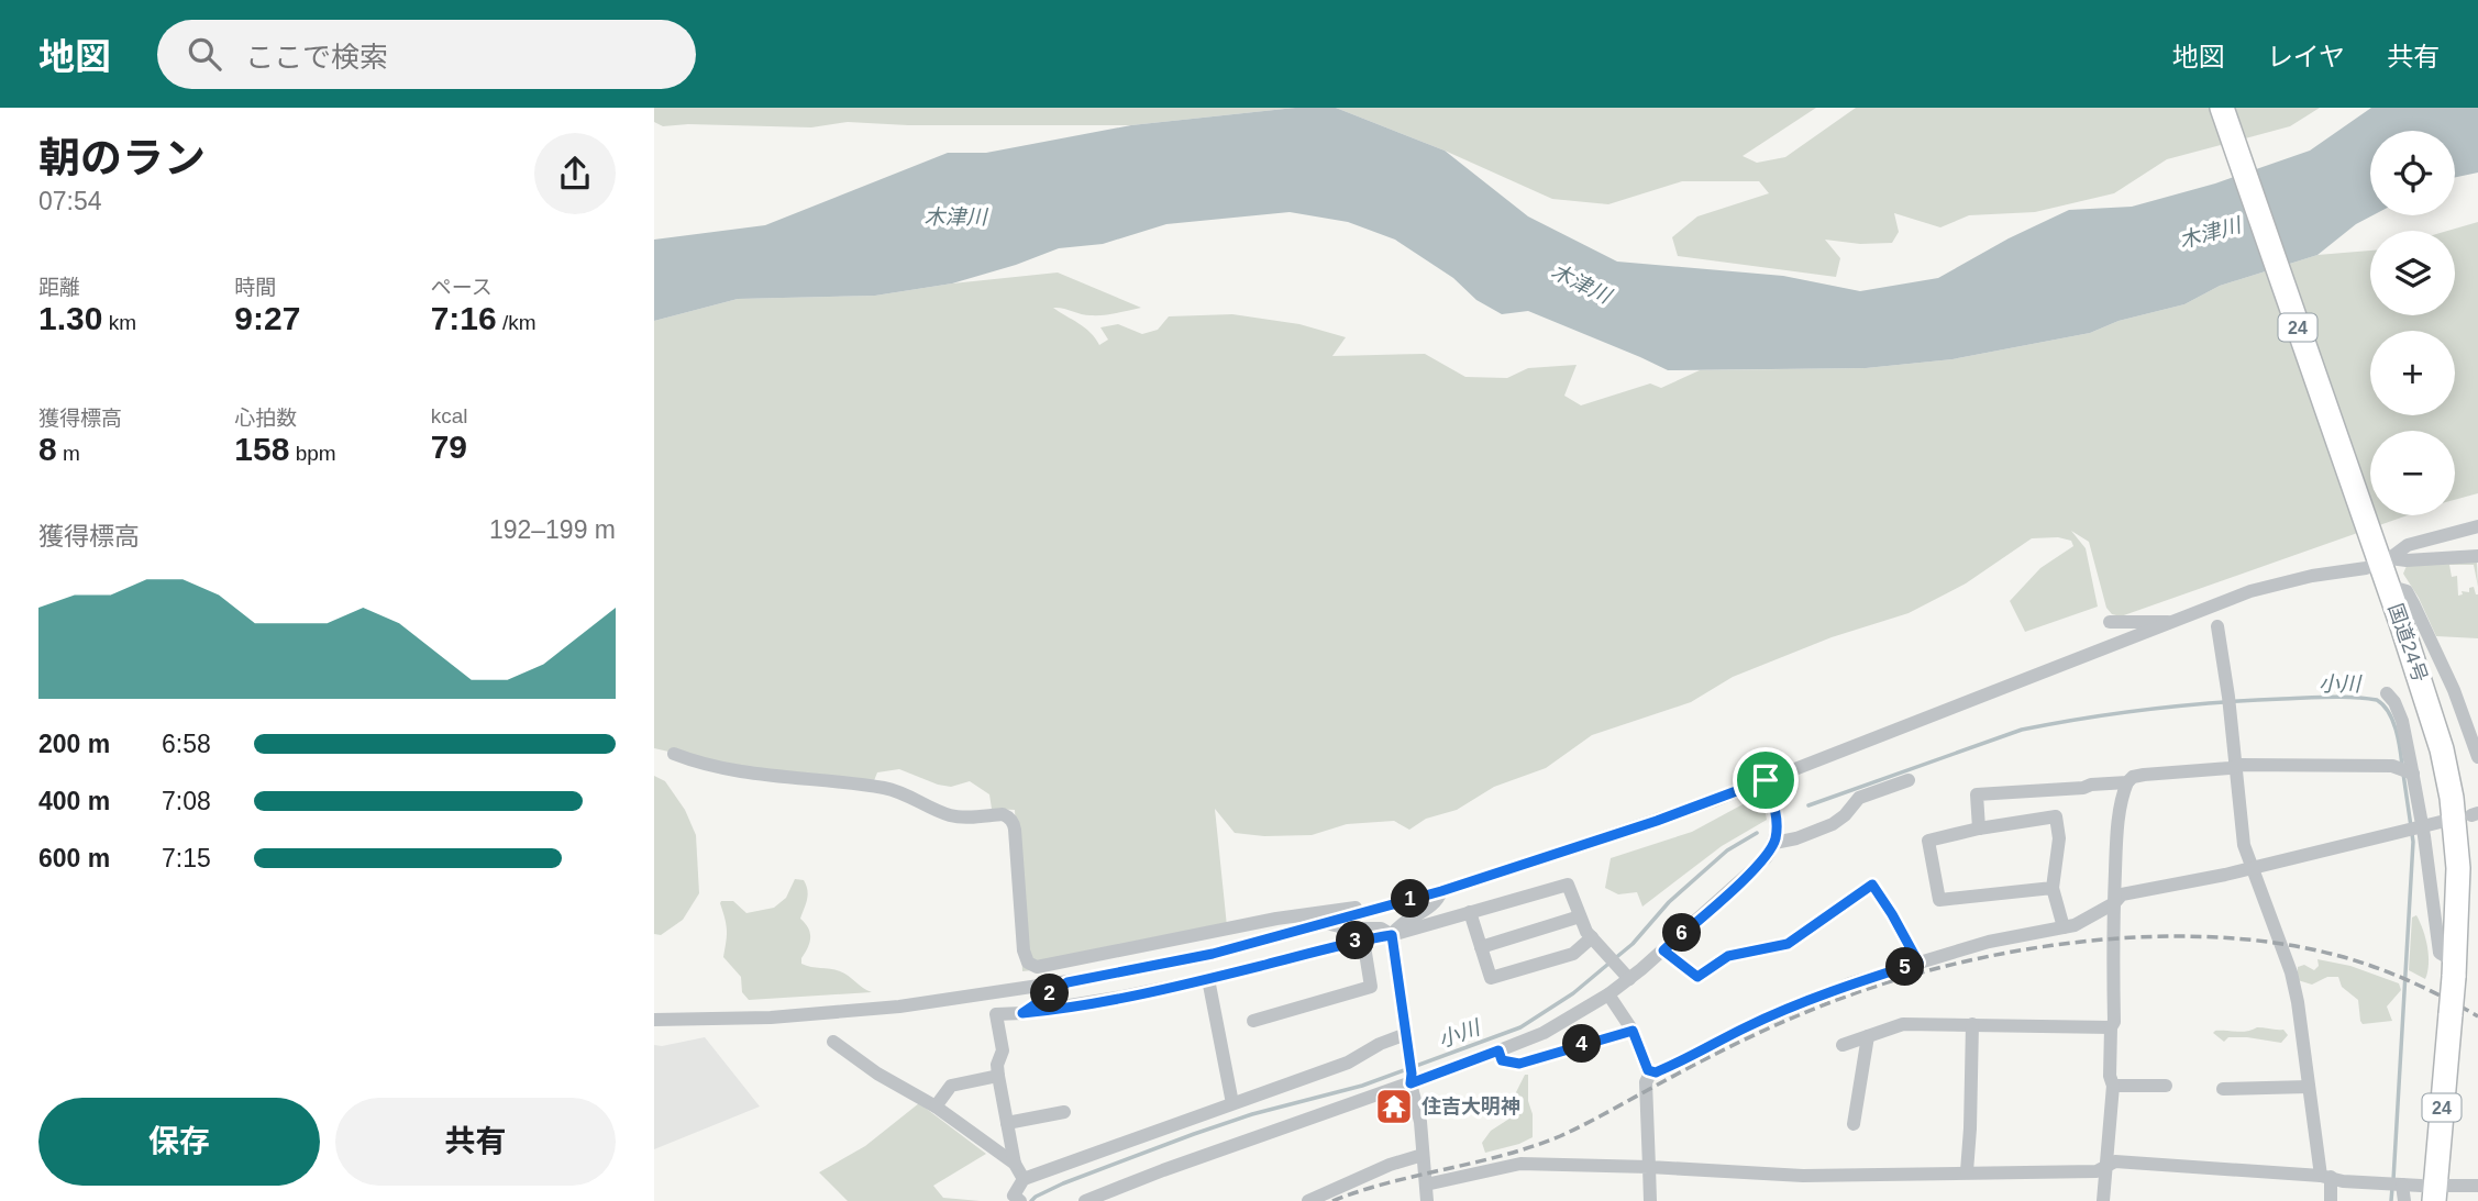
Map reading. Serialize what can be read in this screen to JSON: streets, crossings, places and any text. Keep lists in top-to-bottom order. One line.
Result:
{"streets":{"highway":["24","国道24号"]},"water":["木津川","小川"],"places":{"temple":["住吉大明神"]},"page":{"header":"地図","search":"ここで検索","nav":["地図","レイヤ","共有"],"heading":["朝のラン","07:54"],"map_buttons":["+","−"],"stats":[["距離","1.30 km"],["時間","9:27"],["ペース","7:16 /km"],["獲得標高","8 m"],["心拍数","158 bpm"],["kcal","79"]],"chart":["獲得標高","192–199 m"],"list":[{"name":"200 m","note":"6:58"},{"name":"400 m","note":"7:08"},{"name":"600 m","note":"7:15"}],"pins":["1","6","3","5","2","4"],"buttons":["保存","共有"]}}
